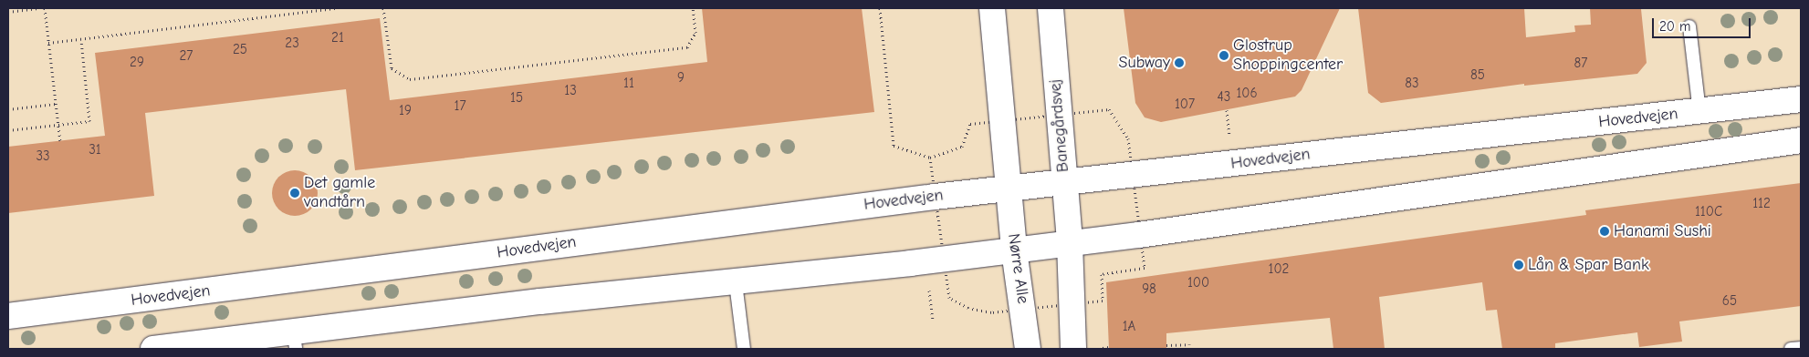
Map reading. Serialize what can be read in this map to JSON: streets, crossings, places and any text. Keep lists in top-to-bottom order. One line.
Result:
{"streets":{"main road":["Hovedvejen","Banegårdsvej","Nørre Alle"]},"crossings":[["Hovedvejen","Banegårdsvej"],["Hovedvejen","Nørre Alle"]],"places":["Glostrup Shoppingcenter","Subway","Det gamle vandtårn","Hanami Sushi","Lån & Spar Bank"],"house_numbers":["21","23","25","27","29","87","85","9","11","83","13","106","43","15","107","17","19","31","33","112","110C","102","100","98","65","1A"],"scale_bar":"20 m"}
